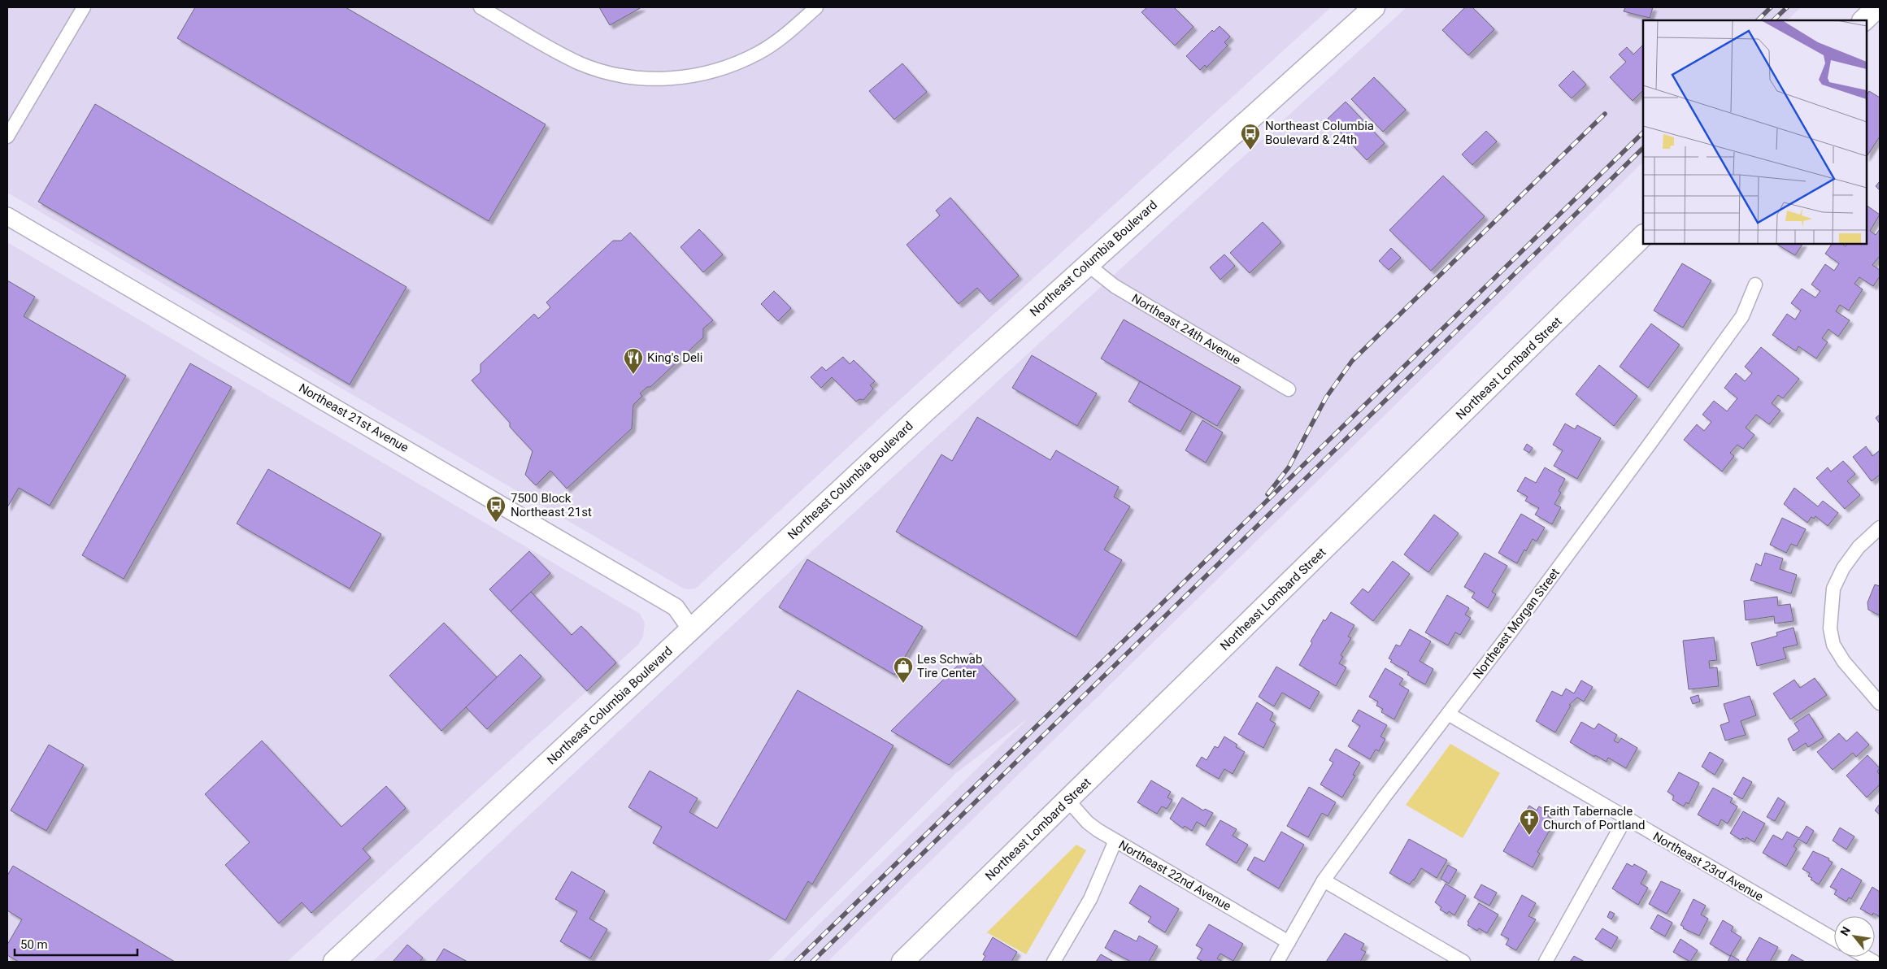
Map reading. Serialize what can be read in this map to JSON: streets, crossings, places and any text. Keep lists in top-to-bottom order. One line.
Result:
{"streets":{"main road":["Northeast Columbia Boulevard","Northeast Lombard Street"],"street":["Northeast 24th Avenue","Northeast 21st Avenue","Northeast Morgan Street","Northeast 23rd Avenue","Northeast 22nd Avenue"]},"crossings":[["Northeast Columbia Boulevard","Northeast 24th Avenue"],["Northeast Columbia Boulevard","Northeast 21st Avenue"],["Northeast Lombard Street","Northeast 22nd Avenue"],["Northeast Morgan Street","Northeast 23rd Avenue"],["Northeast Morgan Street","Northeast 22nd Avenue"]],"places":{"bus stop":["Northeast Columbia Boulevard & 24th","7500 Block Northeast 21st"],"restaurant":["King's Deli"],"shop":["Les Schwab Tire Center"],"church":["Faith Tabernacle Church of Portland"]},"scale_bar":"50 m","north":"top left"}
